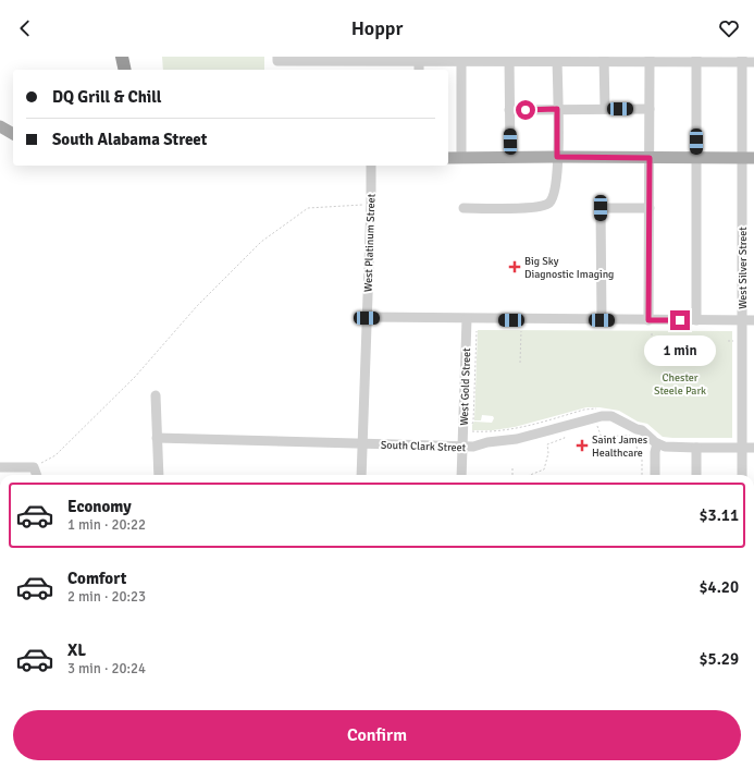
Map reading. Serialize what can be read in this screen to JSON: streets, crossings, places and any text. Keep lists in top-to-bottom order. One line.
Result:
{"streets":{"street":["West Platinum Street","West Silver Street","West Gold Street","South Clark Street"]},"crossings":[["West Platinum Street","South Clark Street"],["West Silver Street","South Clark Street"],["West Gold Street","South Clark Street"]],"parks":["Chester Steele Park"],"places":{"health":["Big Sky Diagnostic Imaging","Saint James Healthcare"]},"page":{"header":"Hoppr","banner":["DQ Grill & Chill","South Alabama Street"],"bubble":"1 min","list":[{"name":"Economy","note":"1 min · 20:22","value":"$3.11"},{"name":"Comfort","note":"2 min · 20:23","value":"$4.20"},{"name":"XL","note":"3 min · 20:24","value":"$5.29"}],"buttons":"Confirm"}}
